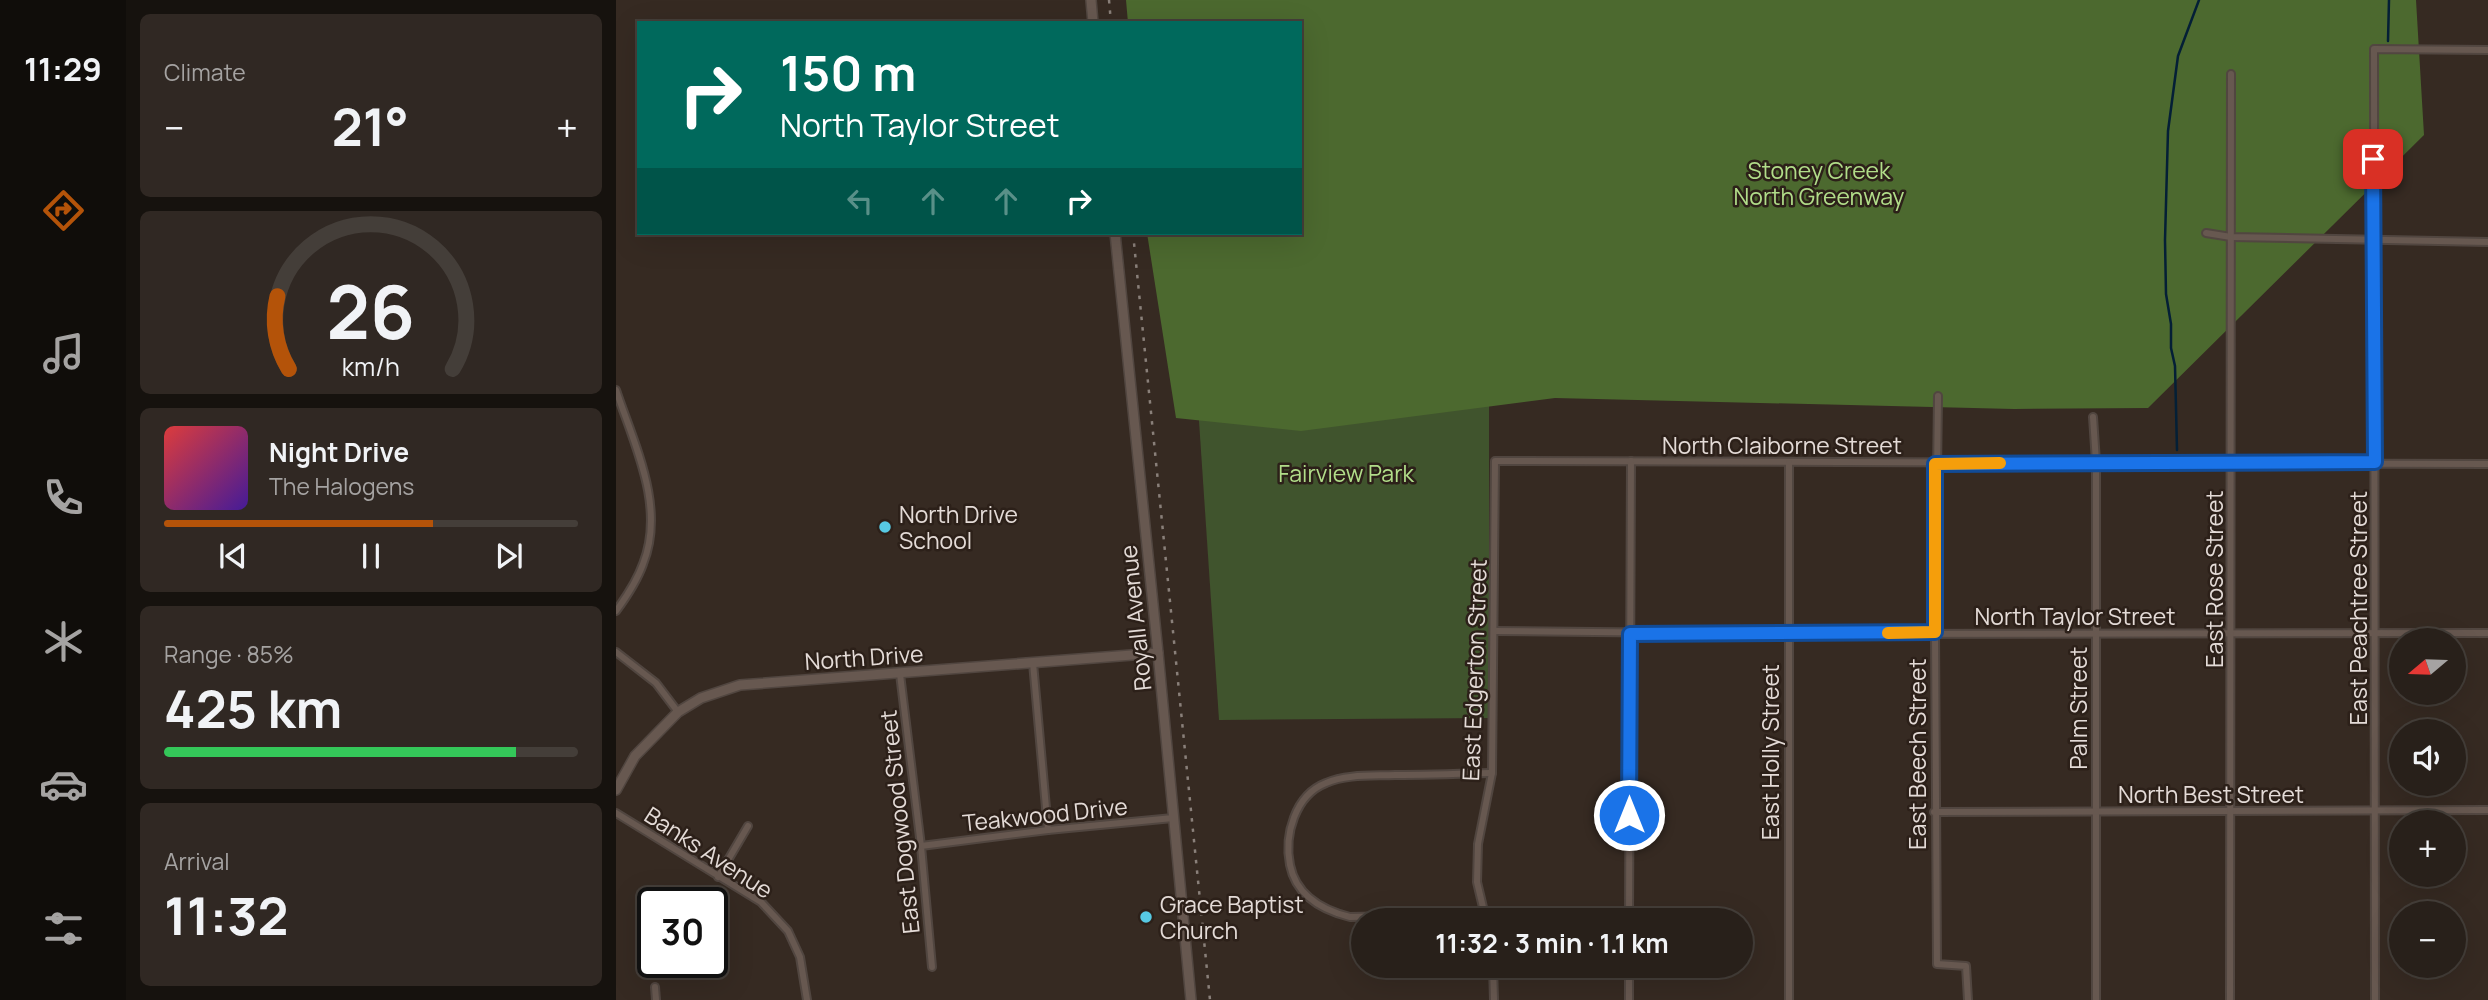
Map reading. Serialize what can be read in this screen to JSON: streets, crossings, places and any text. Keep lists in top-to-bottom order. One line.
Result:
{"streets":{"street":["North Claiborne Street","East Rose Street","East Peachtree Street","North Taylor Street","Royall Avenue","North Drive","East Edgerton Street","Palm Street","East Holly Street","East Beech Street","North Best Street","Teakwood Drive","East Dogwood Street","Banks Avenue"]},"crossings":[["North Claiborne Street","East Rose Street"],["North Claiborne Street","East Peachtree Street"],["North Claiborne Street","East Edgerton Street"],["North Claiborne Street","Palm Street"],["North Claiborne Street","East Holly Street"],["North Claiborne Street","East Beech Street"],["East Rose Street","North Taylor Street"],["East Rose Street","North Best Street"],["East Peachtree Street","North Taylor Street"],["East Peachtree Street","North Best Street"],["North Taylor Street","East Edgerton Street"],["North Taylor Street","Palm Street"],["North Taylor Street","East Holly Street"],["North Taylor Street","East Beech Street"],["Royall Avenue","North Drive"],["Royall Avenue","Teakwood Drive"],["North Drive","East Dogwood Street"],["Palm Street","North Best Street"],["East Beech Street","North Best Street"],["Teakwood Drive","East Dogwood Street"]],"parks":["Stoney Creek North Greenway","Fairview Park"],"places":["North Drive School","Grace Baptist Church"],"north":"left","page":{"tabs":"11:29","tile":["Climate",["Range · 85%","425 km"],["Arrival","11:32"]],"turn":["150 m","North Taylor Street"],"heat":["−","21°","+"],"song":["Night Drive","The Halogens"],"map_buttons":["+","−"],"limit":"30","trip":"11:32 · 3 min · 1.1 km","gauge":["26","km/h"]}}
